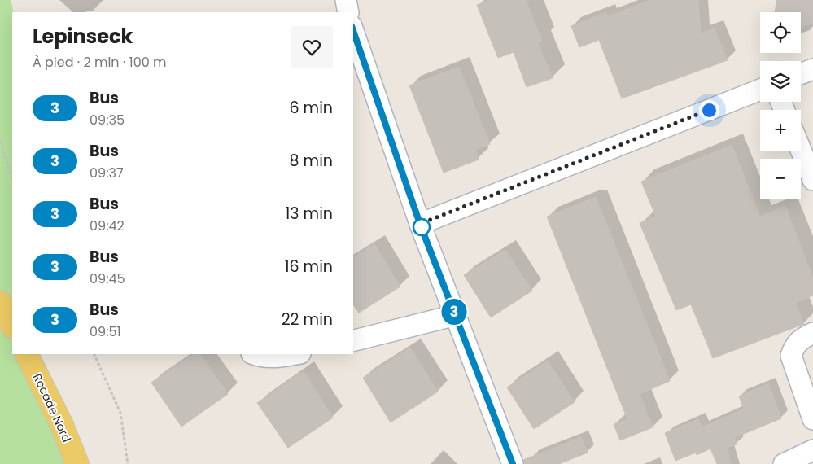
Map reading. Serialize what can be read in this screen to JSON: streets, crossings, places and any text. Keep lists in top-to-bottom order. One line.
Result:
{"streets":{"main road":["Rocade Nord"]},"lines":["bus line 3"],"page":{"on_map":"3","map_buttons":["+","−"],"heading":["Lepinseck","À pied · 2 min · 100 m"],"list":[{"mark":"3","name":"Bus","note":"09:35","value":"6 min"},{"mark":"3","name":"Bus","note":"09:37","value":"8 min"},{"mark":"3","name":"Bus","note":"09:42","value":"13 min"},{"mark":"3","name":"Bus","note":"09:45","value":"16 min"},{"mark":"3","name":"Bus","note":"09:51","value":"22 min"}]}}
